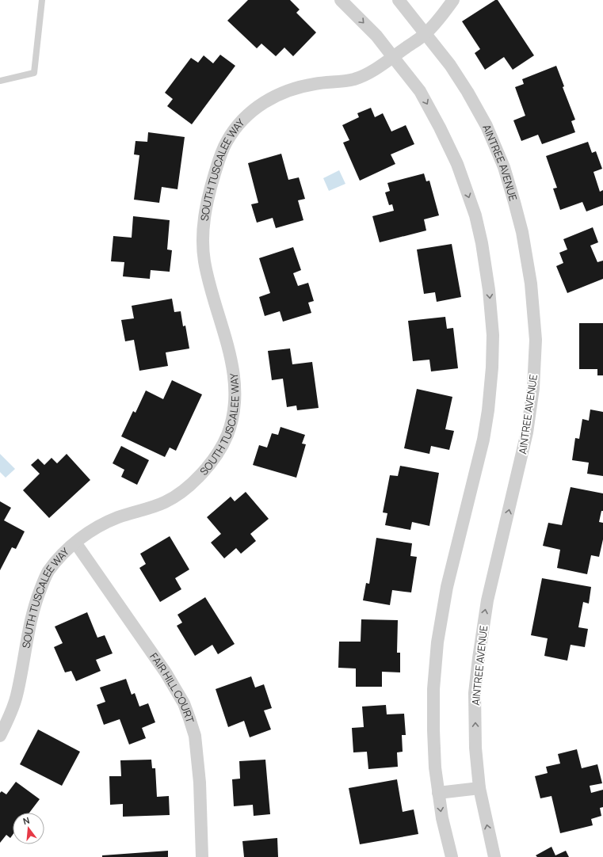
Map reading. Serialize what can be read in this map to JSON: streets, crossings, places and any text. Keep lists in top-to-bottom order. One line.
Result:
{"streets":{"street":["AINTREE AVENUE","SOUTH TUSCALEE WAY","FAIR HILL COURT"]},"crossings":[["AINTREE AVENUE","SOUTH TUSCALEE WAY"],["SOUTH TUSCALEE WAY","FAIR HILL COURT"]],"north":"top"}
